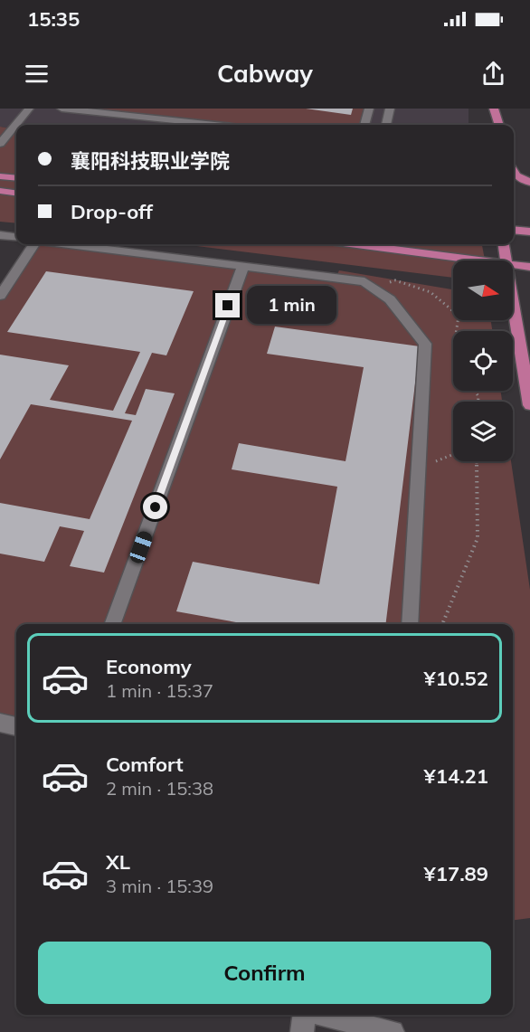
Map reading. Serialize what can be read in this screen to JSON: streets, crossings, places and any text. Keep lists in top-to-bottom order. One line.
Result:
{"north":"right","page":{"status":"15:35","header":"Cabway","banner":["襄阳科技职业学院","Drop-off"],"bubble":"1 min","list":[{"name":"Economy","note":"1 min · 15:37","value":"¥10.52"},{"name":"Comfort","note":"2 min · 15:38","value":"¥14.21"},{"name":"XL","note":"3 min · 15:39","value":"¥17.89"}],"buttons":"Confirm"}}
